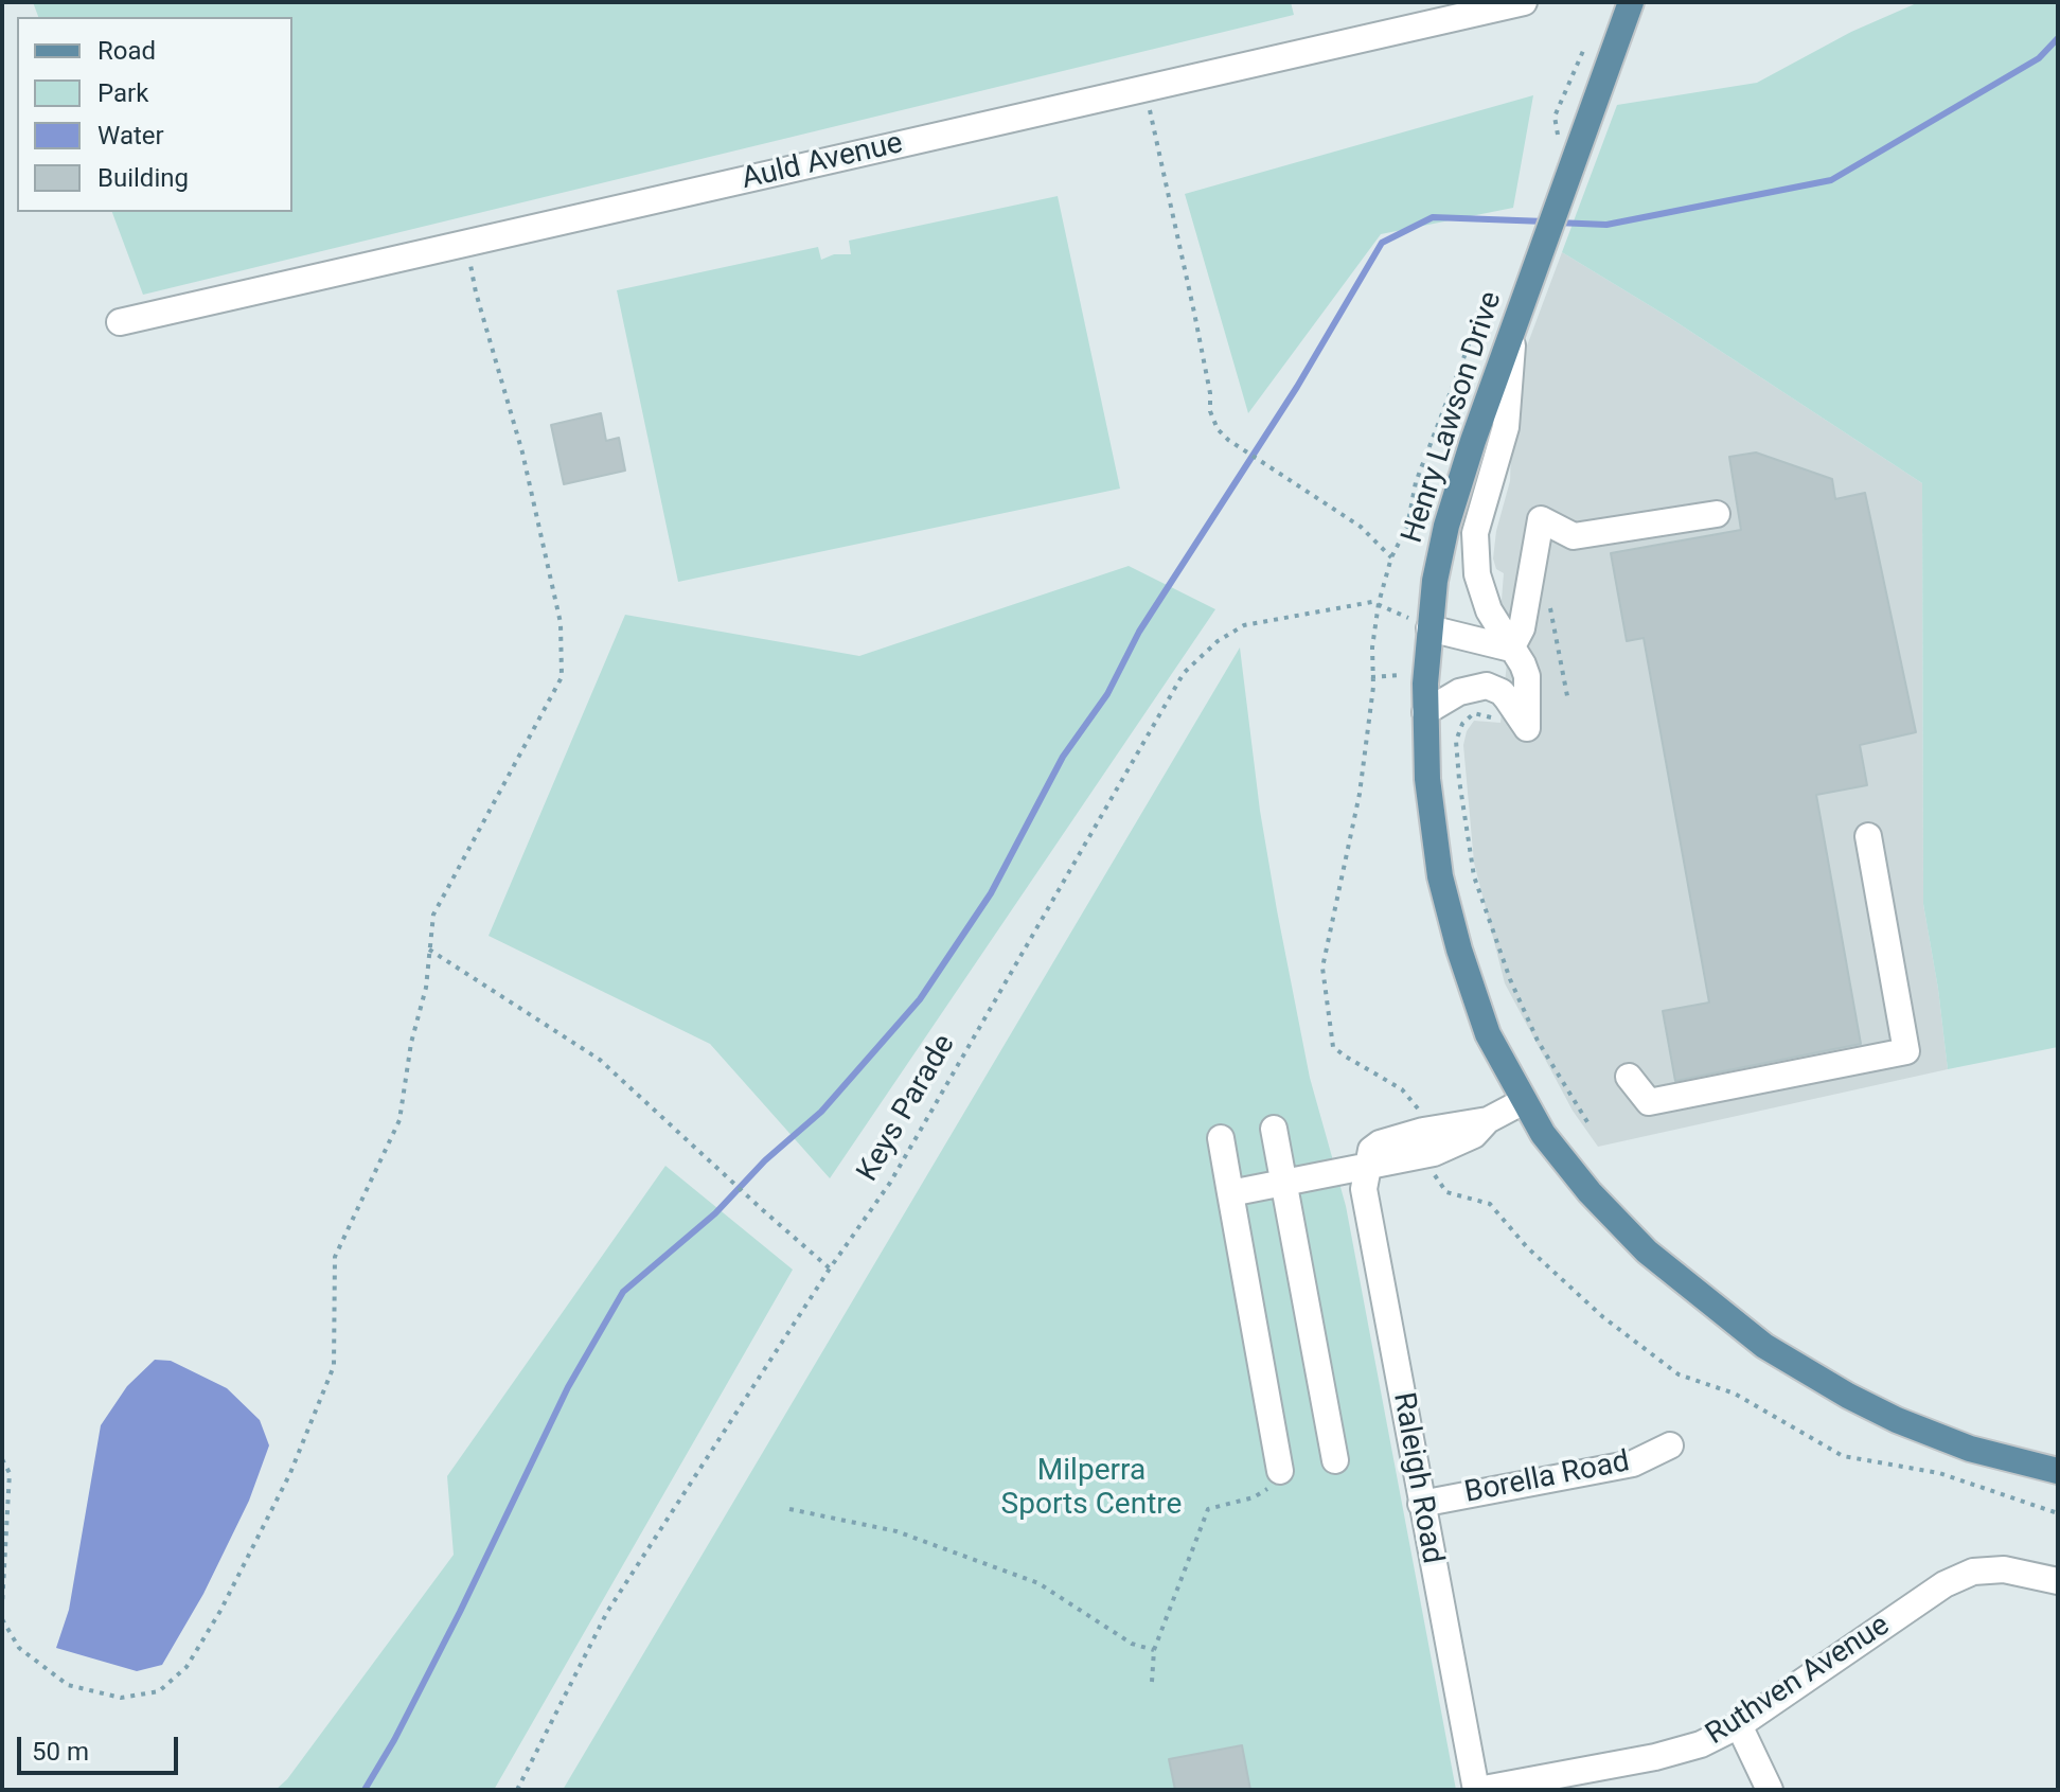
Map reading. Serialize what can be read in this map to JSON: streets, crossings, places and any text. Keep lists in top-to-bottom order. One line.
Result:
{"streets":{"main road":["Henry Lawson Drive"],"street":["Auld Avenue","Raleigh Road","Borella Road","Ruthven Avenue"],"path":["Keys Parade"]},"crossings":[["Raleigh Road","Borella Road"],["Raleigh Road","Ruthven Avenue"]],"parks":["Milperra Sports Centre"],"legend":["Road","Park","Water","Building"],"scale_bar":"50 m"}
